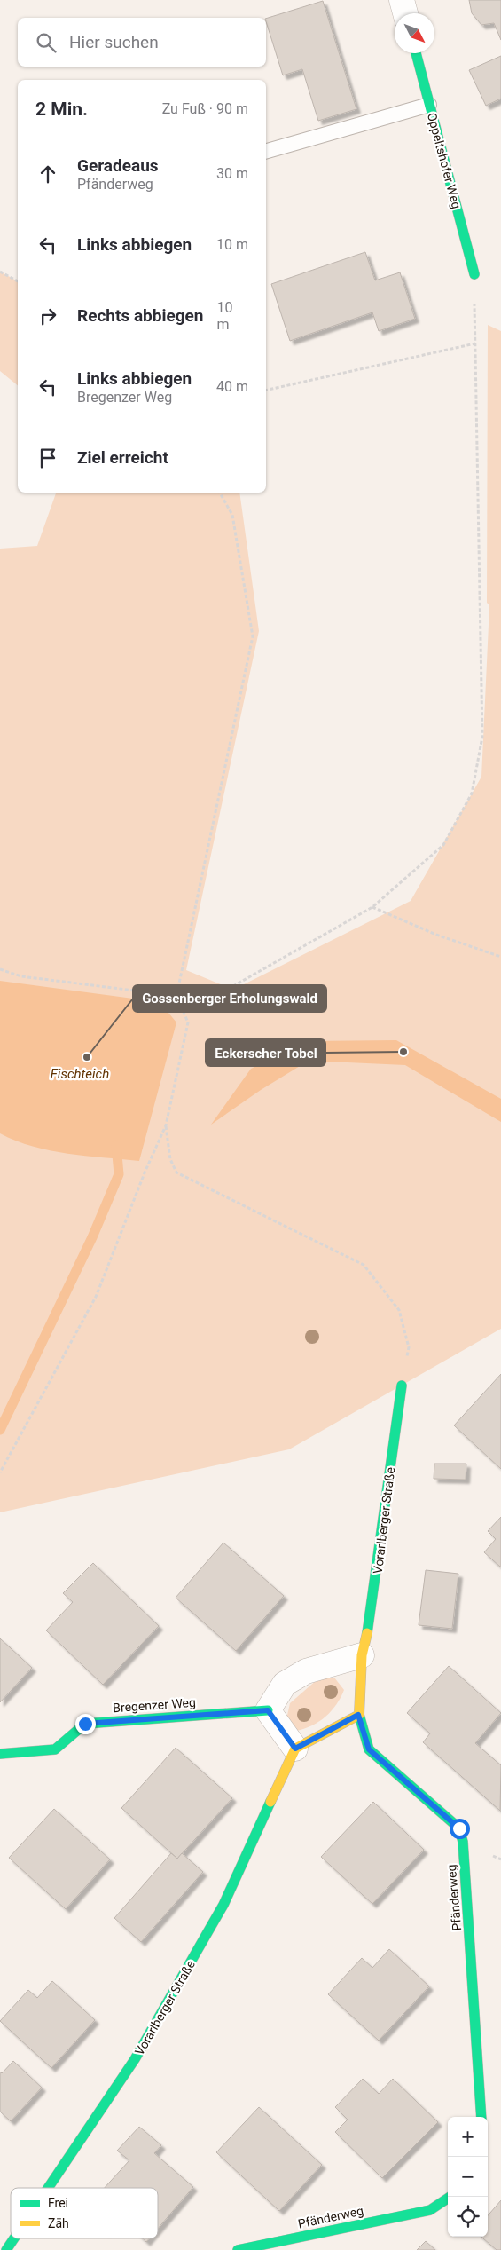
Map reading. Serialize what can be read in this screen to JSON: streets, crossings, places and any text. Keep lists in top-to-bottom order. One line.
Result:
{"streets":{"street":["Oppeltshofer Weg","Vorarlberger Straße","Bregenzer Weg","Pfänderweg"]},"crossings":[["Vorarlberger Straße","Pfänderweg"]],"water":["Fischteich"],"places":["Eckerscher Tobel","Gossenberger Erholungswald"],"legend":["Frei","Zäh"],"north":"bottom right","page":{"search":"Hier suchen","heading":["2 Min.","Zu Fuß · 90 m"],"list":[["Geradeaus","Pfänderweg","30 m"],["Links abbiegen","10 m"],["Rechts abbiegen","10 m"],["Links abbiegen","Bregenzer Weg","40 m"],"Ziel erreicht"],"map_buttons":["+","−"]}}
